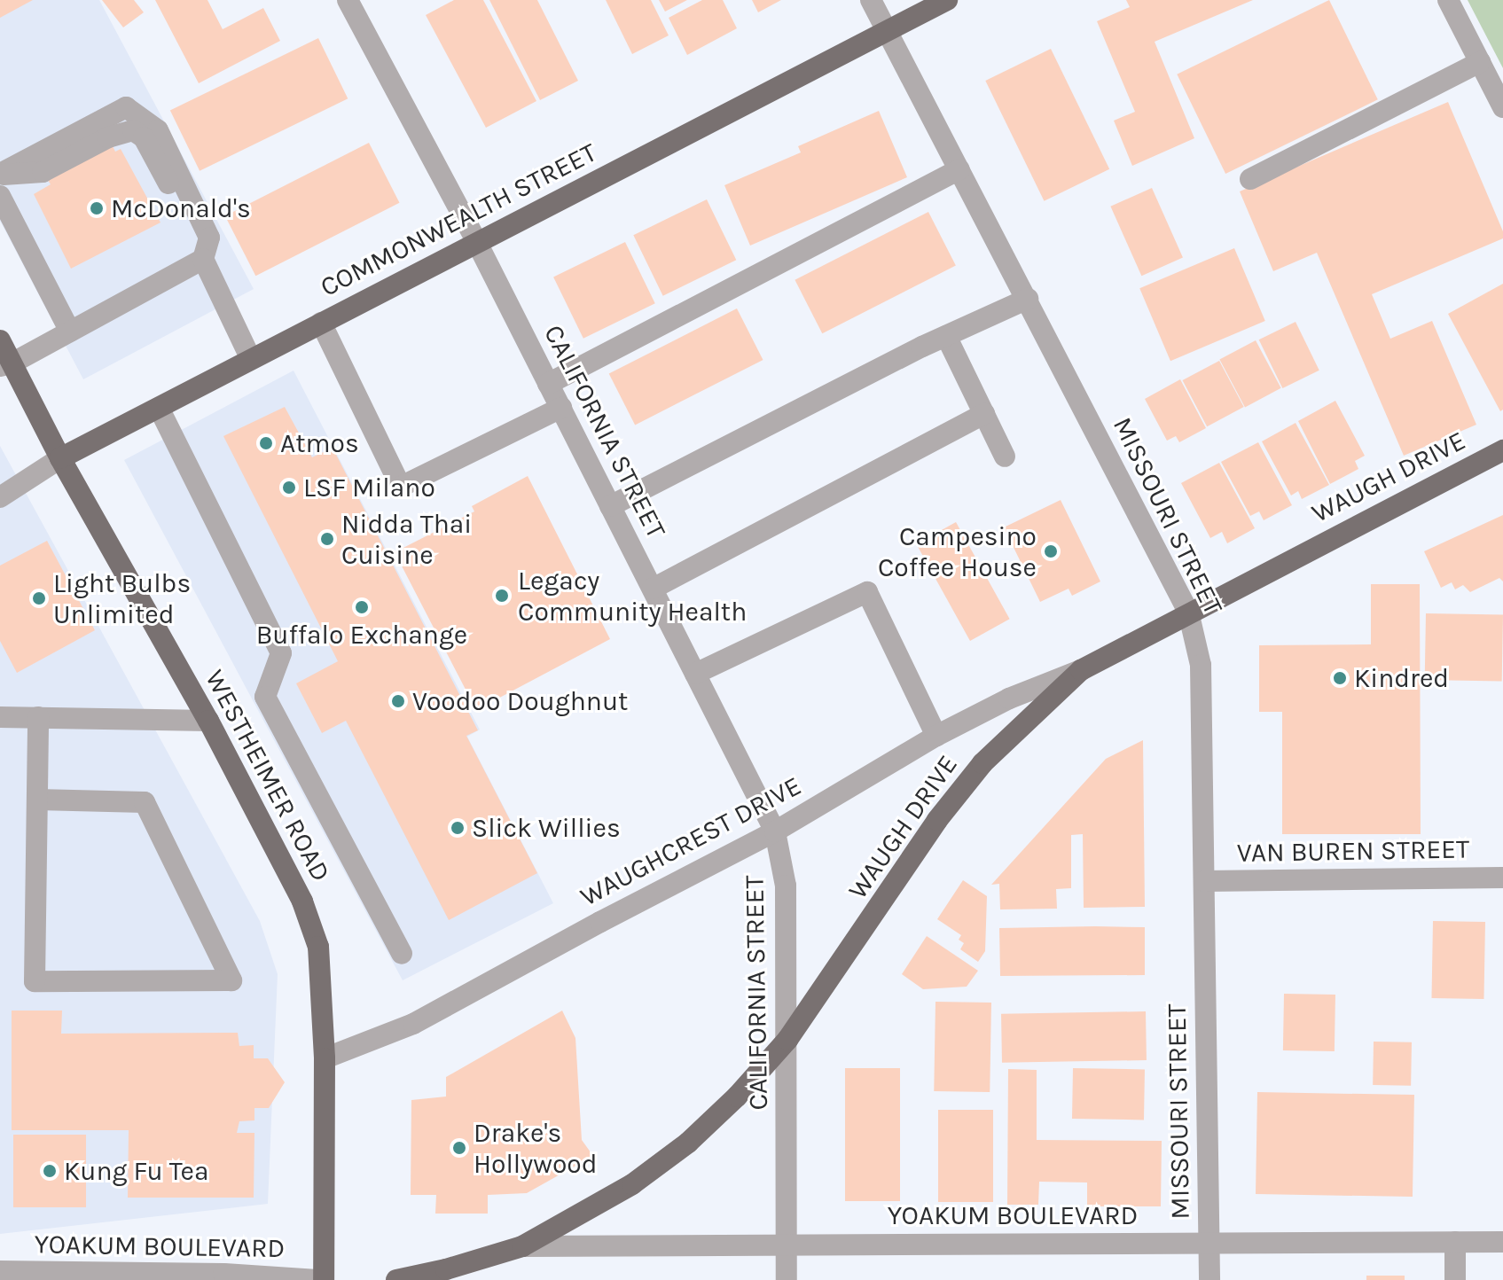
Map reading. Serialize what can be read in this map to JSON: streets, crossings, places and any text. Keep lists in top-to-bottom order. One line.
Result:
{"streets":{"main road":["COMMONWEALTH STREET","WAUGH DRIVE","WESTHEIMER ROAD"],"street":["CALIFORNIA STREET","MISSOURI STREET","WAUGHCREST DRIVE","VAN BUREN STREET","YOAKUM BOULEVARD"]},"crossings":[["COMMONWEALTH STREET","CALIFORNIA STREET"],["COMMONWEALTH STREET","MISSOURI STREET"],["COMMONWEALTH STREET","WESTHEIMER ROAD"],["CALIFORNIA STREET","WAUGH DRIVE"],["CALIFORNIA STREET","WAUGHCREST DRIVE"],["CALIFORNIA STREET","YOAKUM BOULEVARD"],["WAUGH DRIVE","MISSOURI STREET"],["WAUGH DRIVE","WAUGHCREST DRIVE"],["WAUGH DRIVE","YOAKUM BOULEVARD"],["MISSOURI STREET","VAN BUREN STREET"],["MISSOURI STREET","YOAKUM BOULEVARD"],["WESTHEIMER ROAD","WAUGHCREST DRIVE"]],"places":["McDonald's","Atmos","LSF Milano","Nidda Thai Cuisine","Campesino Coffee House","Legacy Community Health","Light Bulbs Unlimited","Buffalo Exchange","Kindred","Voodoo Doughnut","Slick Willies","Drake's Hollywood","Kung Fu Tea"]}
